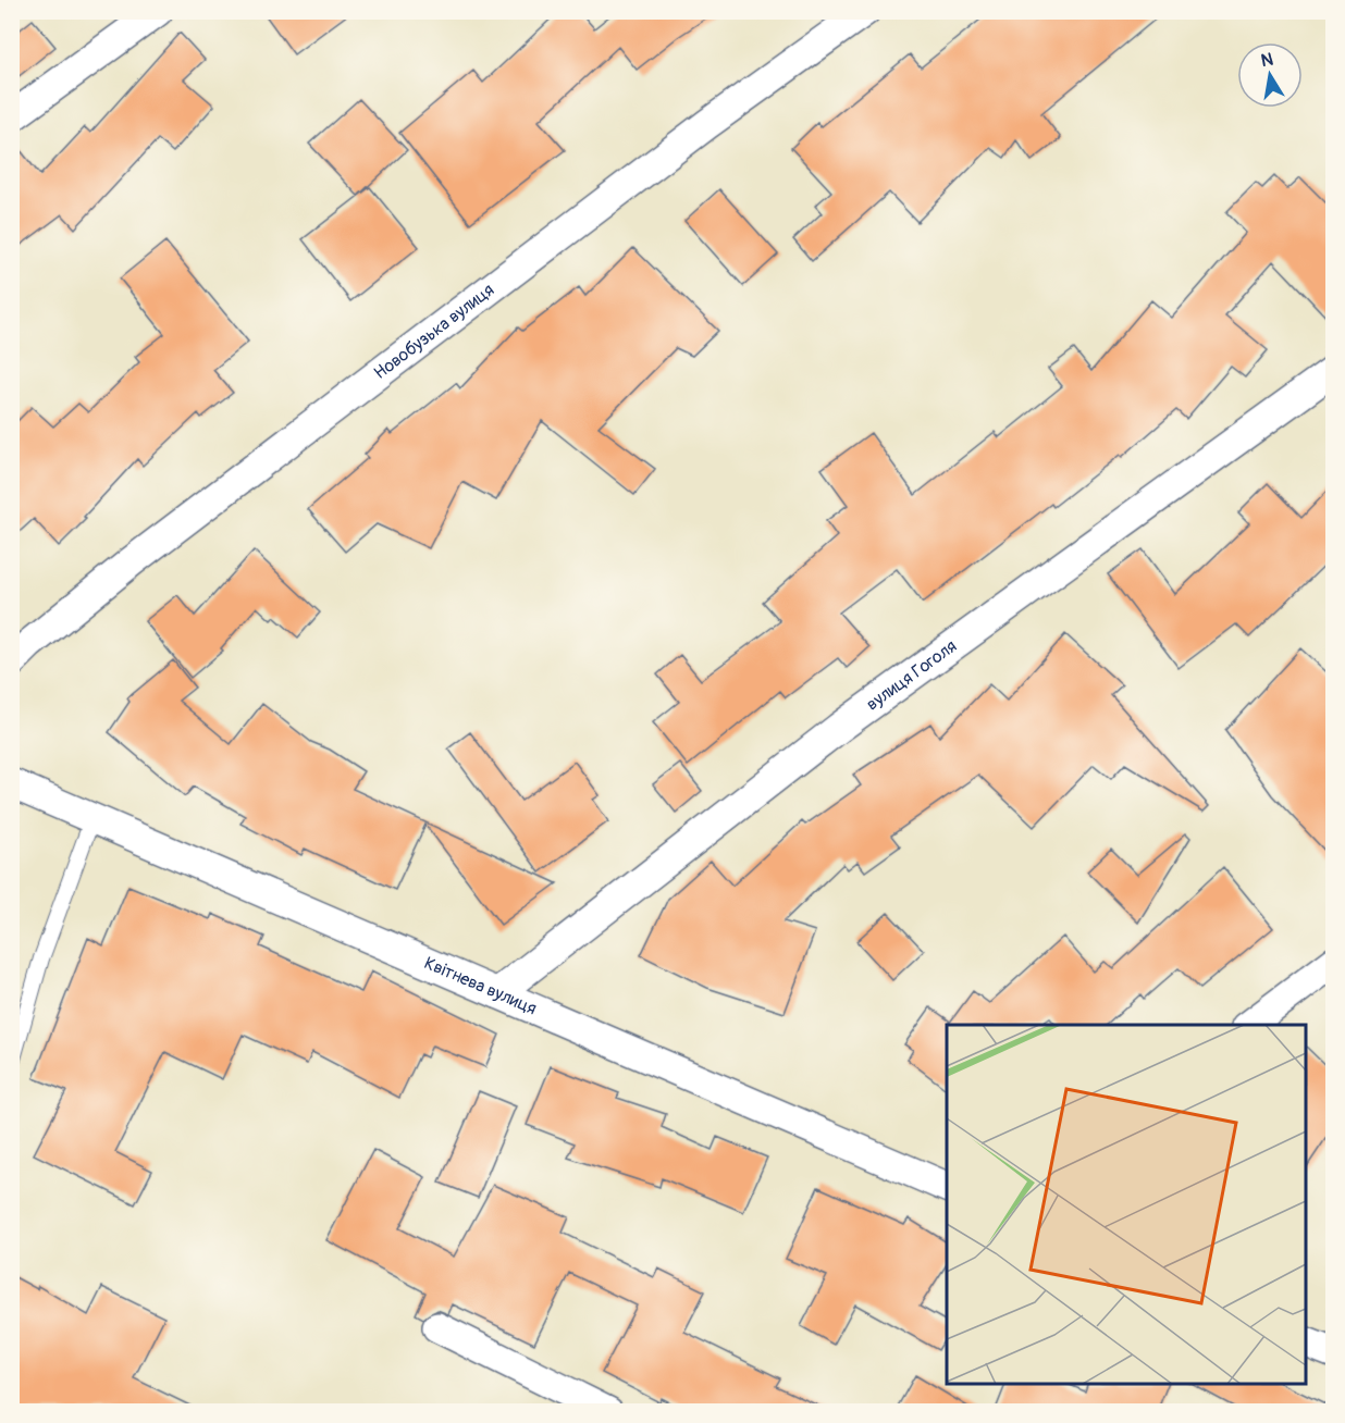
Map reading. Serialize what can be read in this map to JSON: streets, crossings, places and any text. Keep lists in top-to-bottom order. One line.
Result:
{"streets":{"street":["Новобузька вулиця","вулиця Гоголя","Квітнева вулиця"]},"crossings":[["вулиця Гоголя","Квітнева вулиця"]],"north":"top"}
